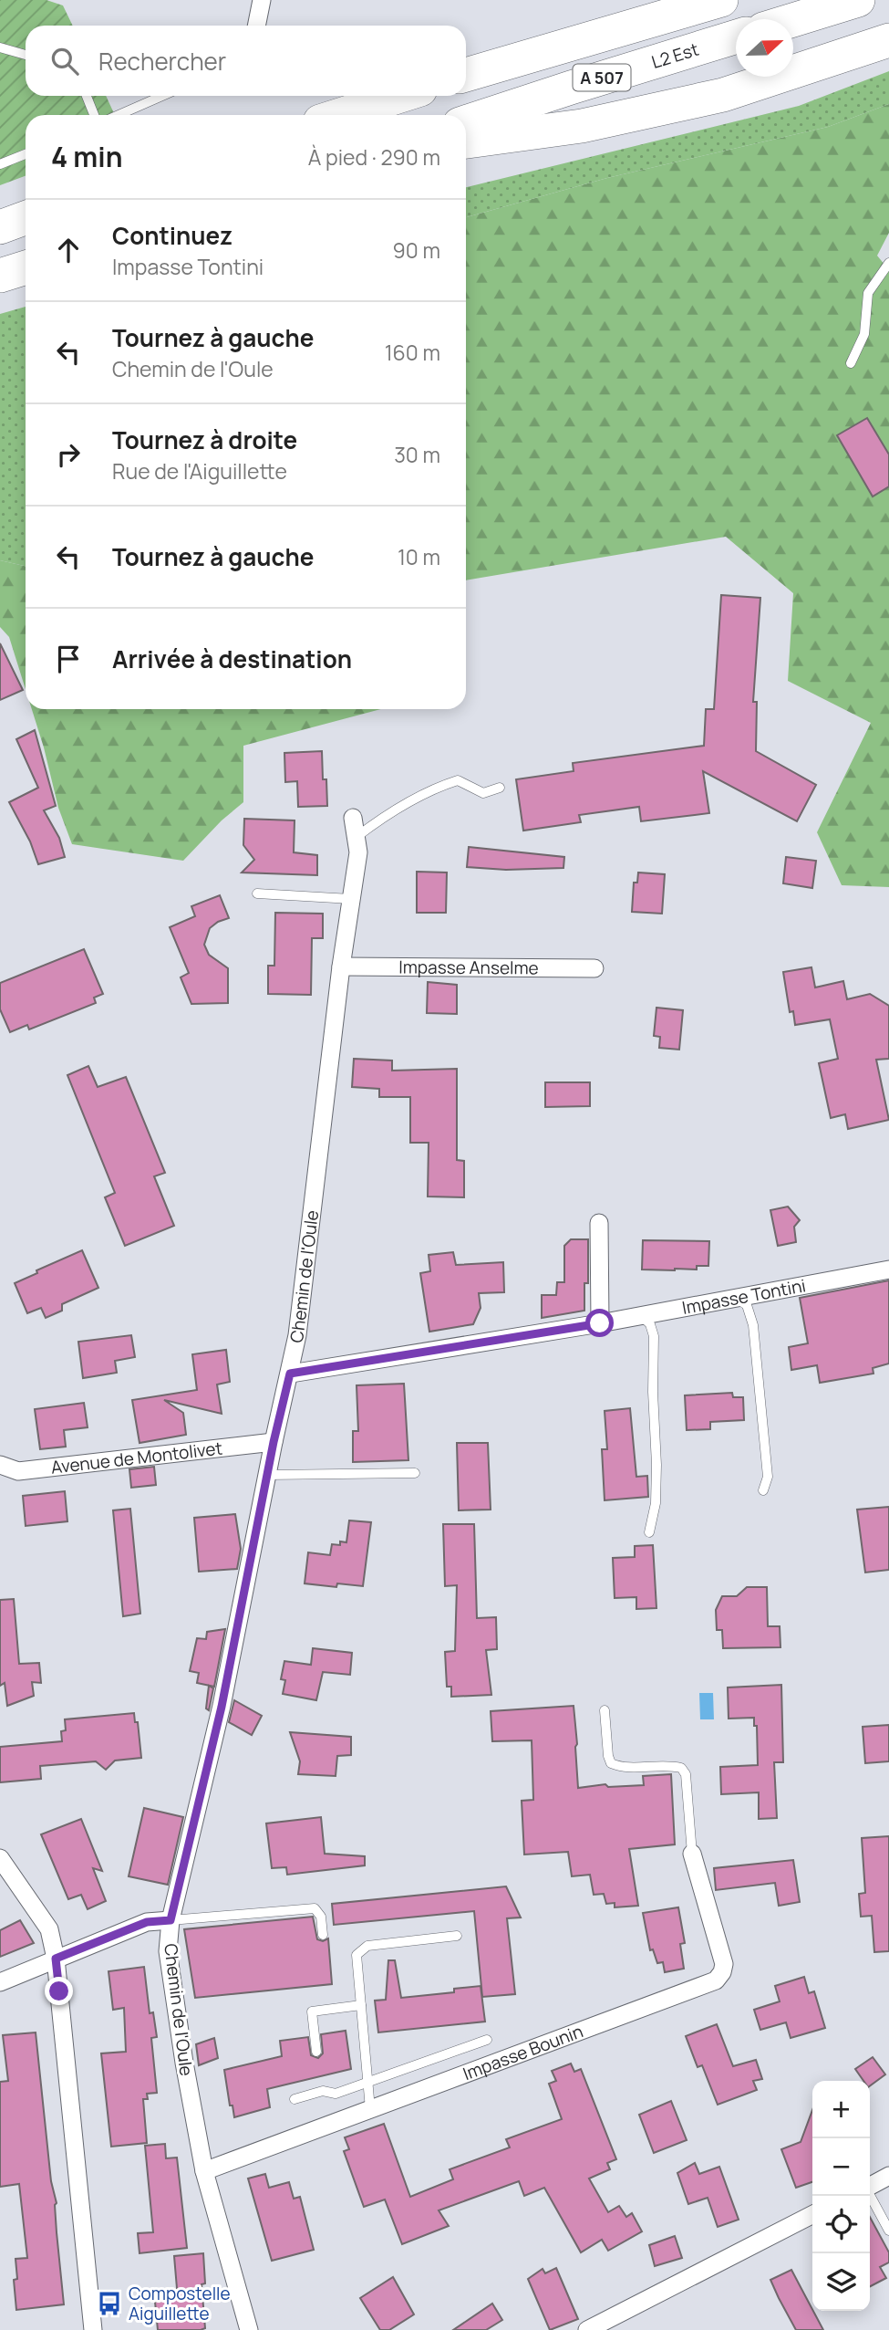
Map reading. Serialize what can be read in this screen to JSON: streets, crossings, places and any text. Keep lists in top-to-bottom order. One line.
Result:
{"streets":{"highway":["L2 Est","A 507"],"street":["Impasse Anselme","Chemin de l'Oule","Impasse Tontini","Avenue de Montolivet","Impasse Bounin"]},"crossings":[["Impasse Anselme","Chemin de l'Oule"],["Chemin de l'Oule","Impasse Tontini"],["Chemin de l'Oule","Avenue de Montolivet"],["Chemin de l'Oule","Impasse Bounin"]],"places":{"bus stop":["Compostelle Aiguillette"]},"north":"right","page":{"search":"Rechercher","heading":["4 min","À pied · 290 m"],"list":[["Continuez","Impasse Tontini","90 m"],["Tournez à gauche","Chemin de l'Oule","160 m"],["Tournez à droite","Rue de l'Aiguillette","30 m"],["Tournez à gauche","10 m"],"Arrivée à destination"],"map_buttons":["+","−"]}}
